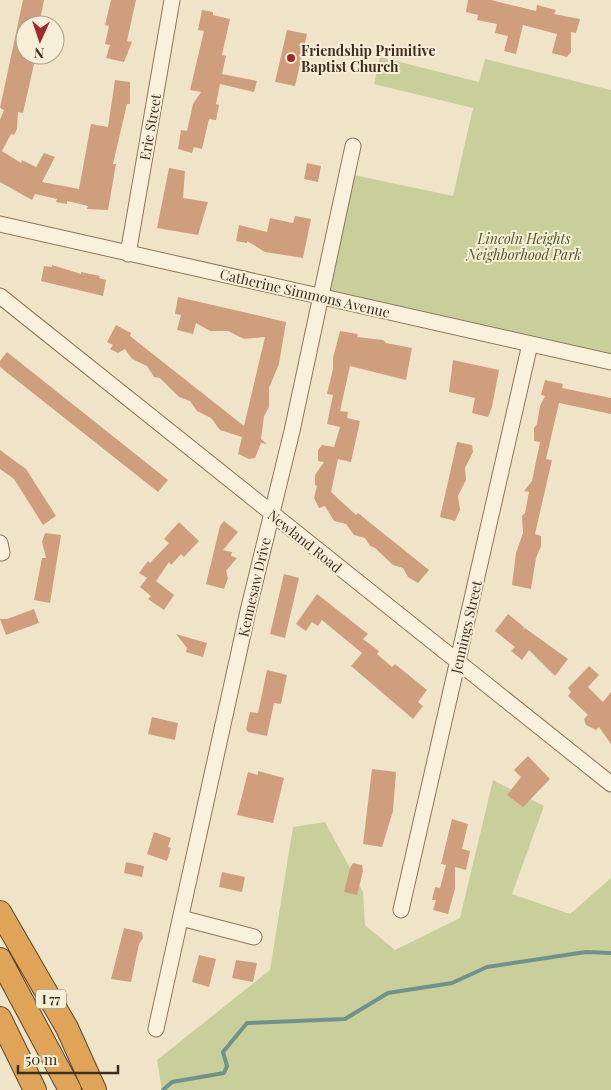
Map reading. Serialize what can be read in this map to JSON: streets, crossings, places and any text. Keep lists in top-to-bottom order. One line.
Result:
{"streets":{"highway":["I 77"],"street":["Erie Street","Catherine Simmons Avenue","Newland Road","Kennesaw Drive","Jennings Street"]},"crossings":[["Erie Street","Catherine Simmons Avenue"],["Catherine Simmons Avenue","Kennesaw Drive"],["Catherine Simmons Avenue","Jennings Street"],["Newland Road","Kennesaw Drive"],["Newland Road","Jennings Street"]],"parks":["Lincoln Heights Neighborhood Park"],"places":["Friendship Primitive Baptist Church"],"scale_bar":"50 m","north":"bottom"}
